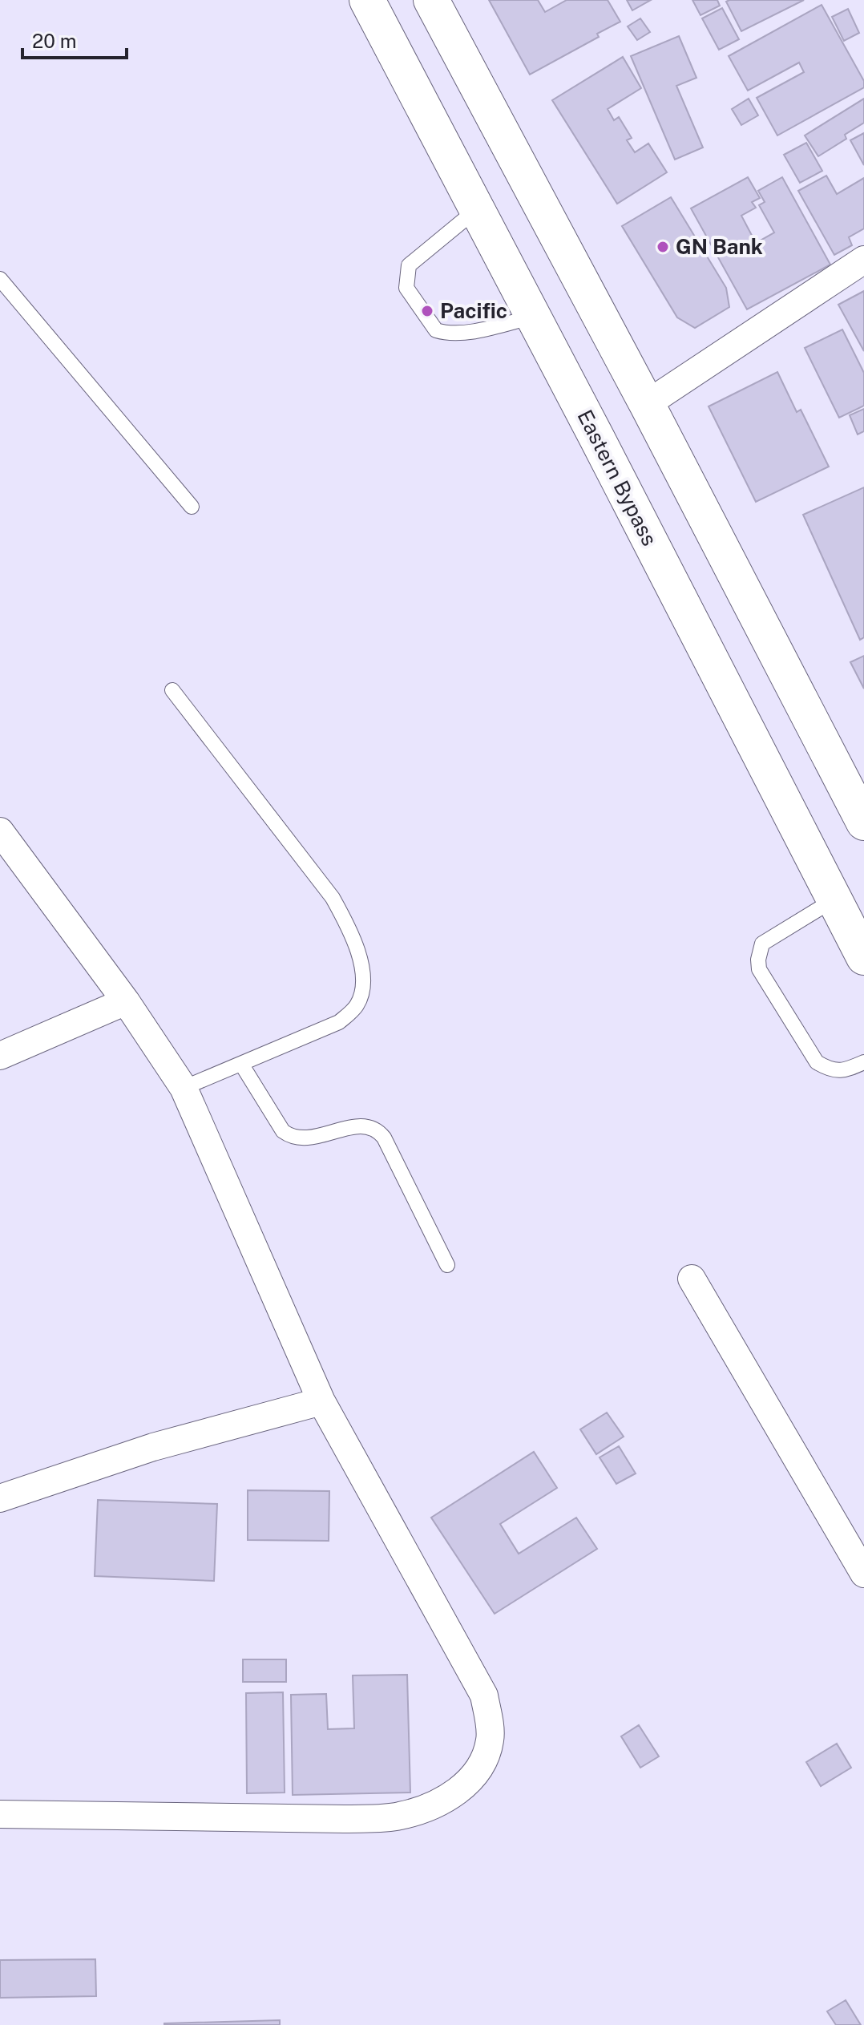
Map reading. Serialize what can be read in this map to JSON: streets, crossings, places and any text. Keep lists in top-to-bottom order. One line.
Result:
{"streets":{"highway":["Eastern Bypass"]},"places":["GN Bank","Pacific"],"scale_bar":"20 m"}
